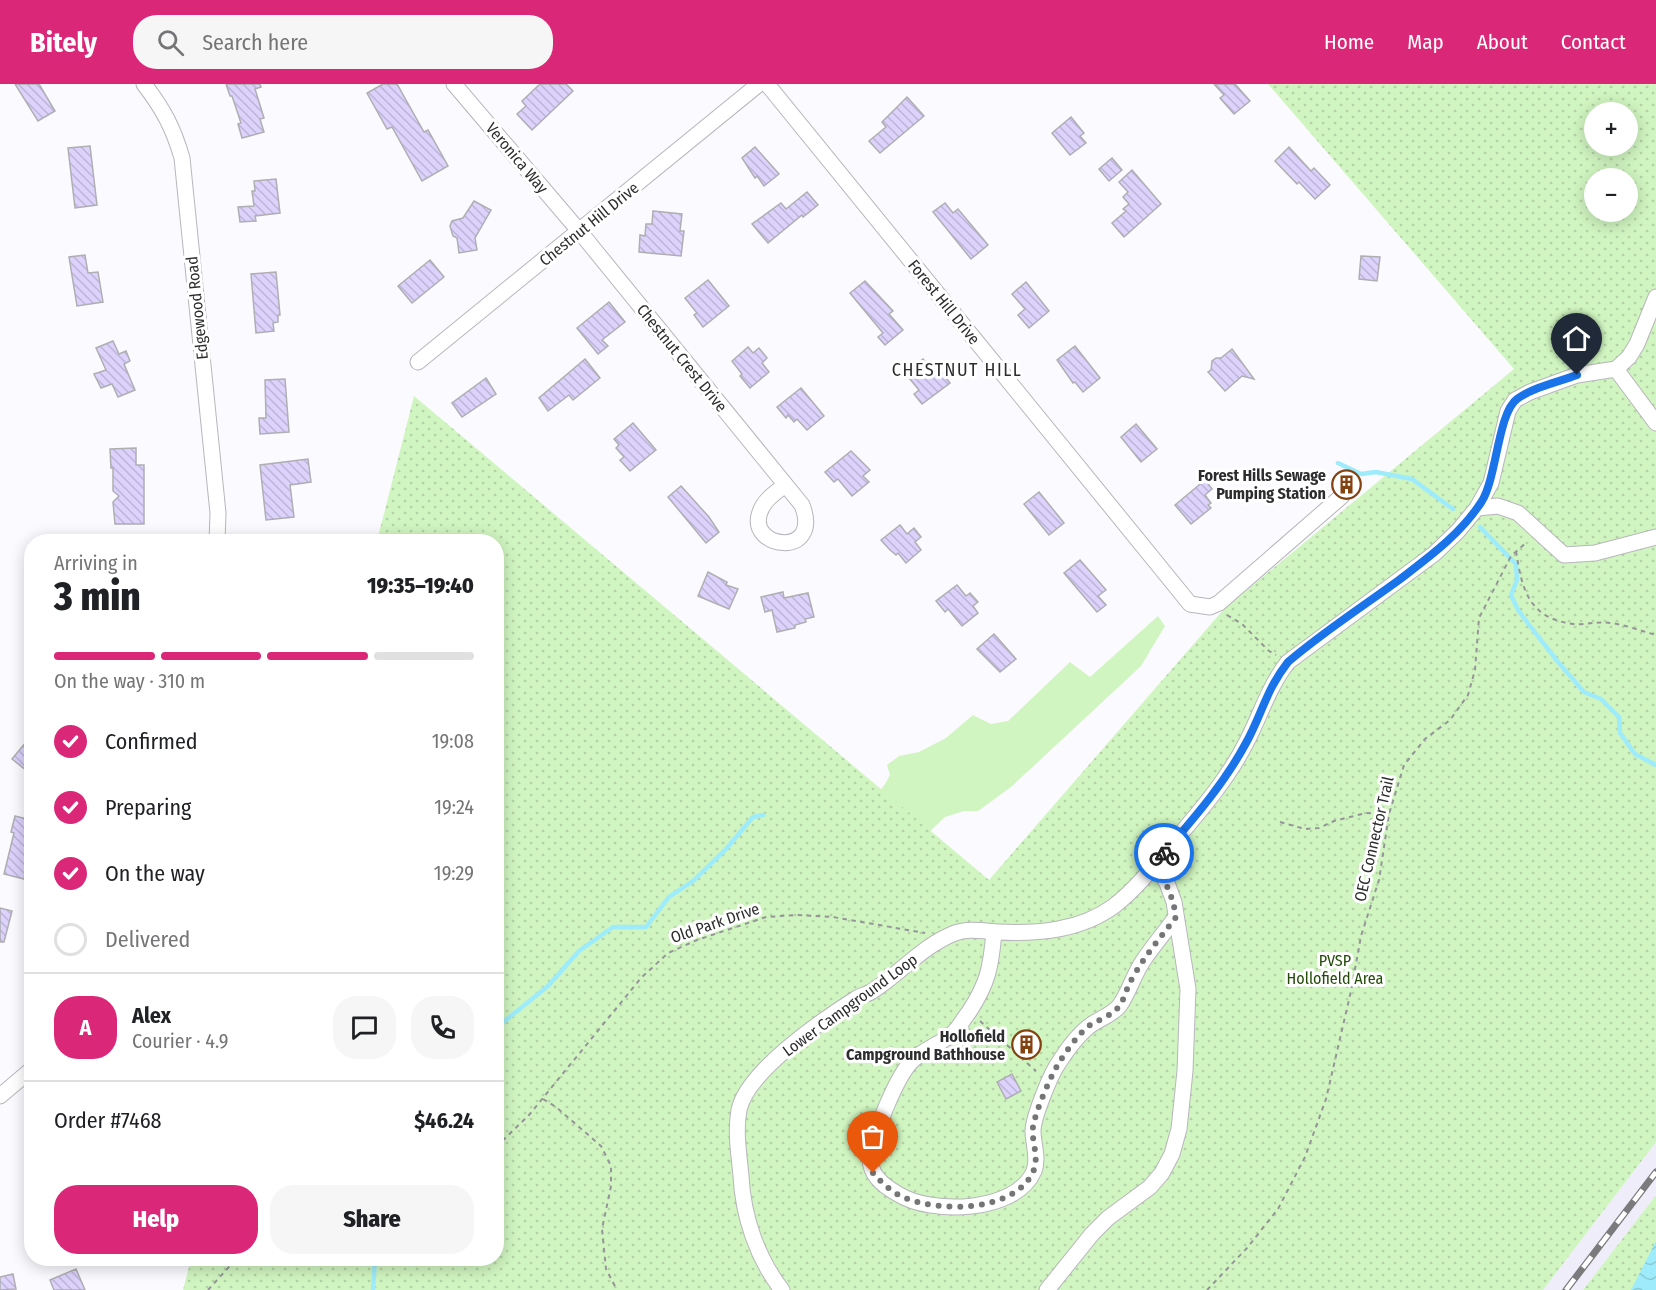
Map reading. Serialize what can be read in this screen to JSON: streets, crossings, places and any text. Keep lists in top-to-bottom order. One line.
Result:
{"streets":{"street":["Veronica Way","Chestnut Hill Drive","Forest Hill Drive","Edgewood Road","Chestnut Crest Drive","Lower Campground Loop"],"path":["OEC Connector Trail","Old Park Drive"]},"crossings":[["Veronica Way","Chestnut Hill Drive"],["Veronica Way","Chestnut Crest Drive"],["Chestnut Hill Drive","Chestnut Crest Drive"],["Old Park Drive","Lower Campground Loop"]],"districts":["CHESTNUT HILL"],"parks":["PVSP Hollofield Area"],"places":{"building":["Forest Hills Sewage Pumping Station","Hollofield Campground Bathhouse"]},"page":{"header":"Bitely","search":"Search here","nav":["Home","Map","About","Contact"],"map_buttons":["+","−"],"heading":["3 min","Arriving in","19:35–19:40"],"panel":["Alex","Courier · 4.9","Order #7468","$46.24"],"bar":"On the way · 310 m","list":[["Confirmed","19:08"],["Preparing","19:24"],["On the way","19:29"],"Delivered"],"round":"A","buttons":["Help","Share"]}}
